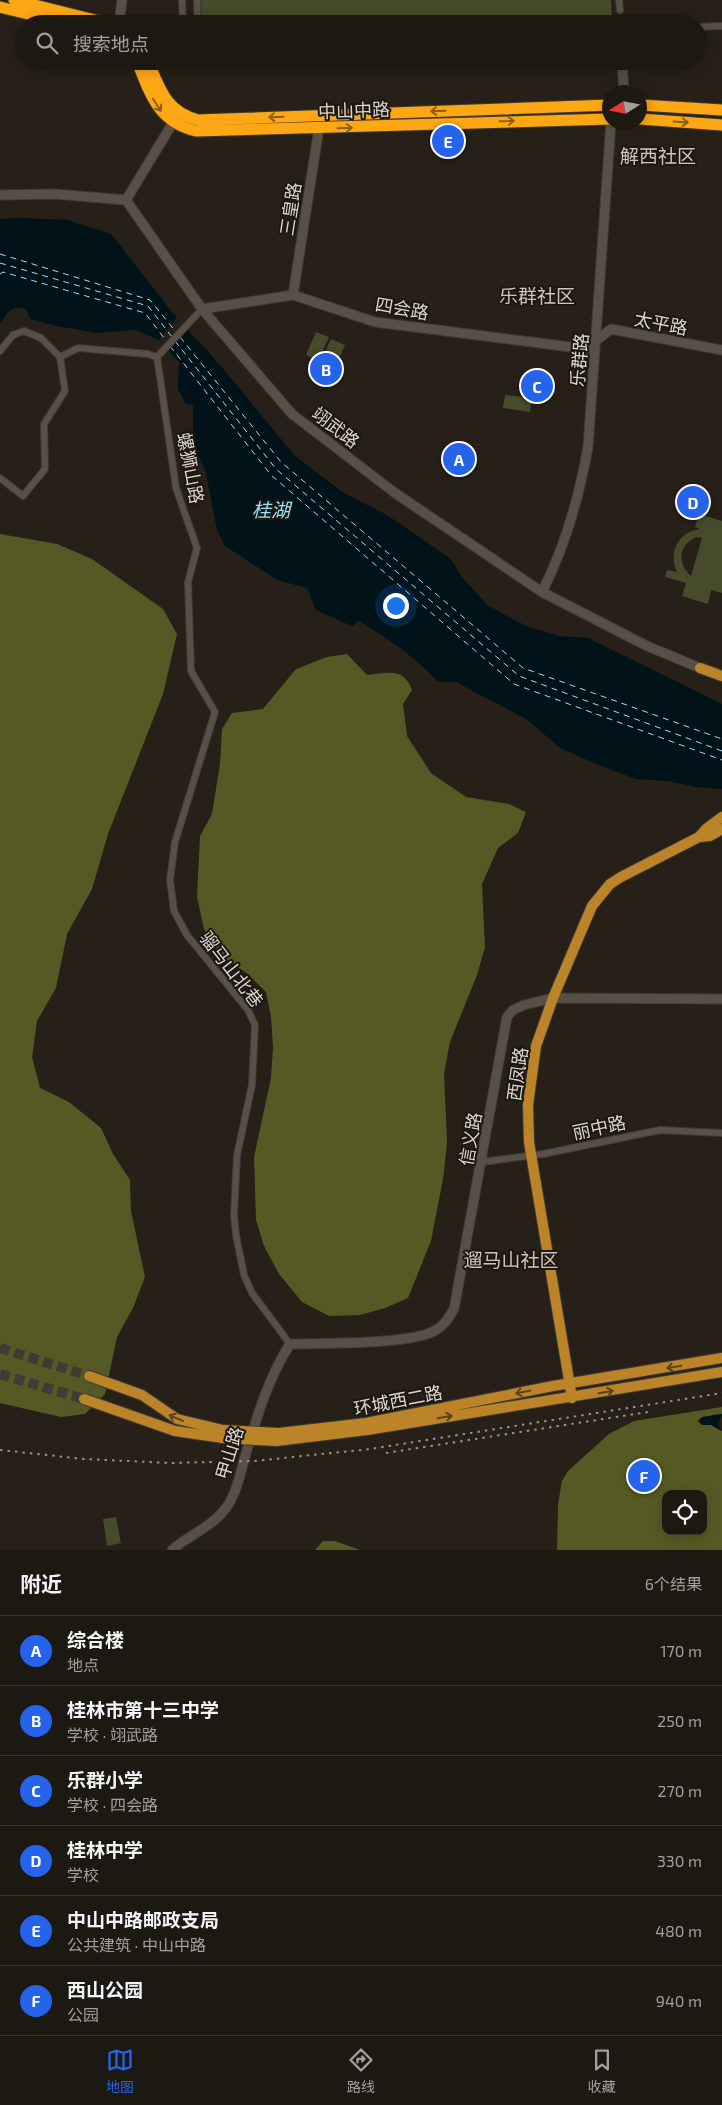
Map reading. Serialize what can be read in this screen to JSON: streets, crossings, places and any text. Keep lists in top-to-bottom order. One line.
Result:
{"streets":{"highway":["中山中路"],"main road":["翊武路","西凤路","环城西二路"],"street":["三皇路","四会路","太平路","乐群路","螺狮山路","骝马山北巷","丽中路","信义路","甲山路"]},"crossings":[["中山中路","三皇路"],["三皇路","四会路"],["四会路","太平路"],["四会路","乐群路"],["四会路","翊武路"],["太平路","乐群路"],["乐群路","翊武路"],["螺狮山路","骝马山北巷"],["骝马山北巷","信义路"],["骝马山北巷","甲山路"],["西凤路","丽中路"],["西凤路","信义路"],["西凤路","环城西二路"],["丽中路","信义路"],["信义路","甲山路"]],"districts":["解西社区","乐群社区","遛马山社区"],"water":["桂湖"],"north":"left","page":{"search":"搜索地点","pins":["E","B","C","A","D","F"],"heading":["附近","6个结果"],"list":[{"mark":"A","name":"综合楼","note":"地点","value":"170 m"},{"mark":"B","name":"桂林市第十三中学","note":"学校 · 翊武路","value":"250 m"},{"mark":"C","name":"乐群小学","note":"学校 · 四会路","value":"270 m"},{"mark":"D","name":"桂林中学","note":"学校","value":"330 m"},{"mark":"E","name":"中山中路邮政支局","note":"公共建筑 · 中山中路","value":"480 m"},{"mark":"F","name":"西山公园","note":"公园","value":"940 m"}],"nav":["地图","路线","收藏"]}}
